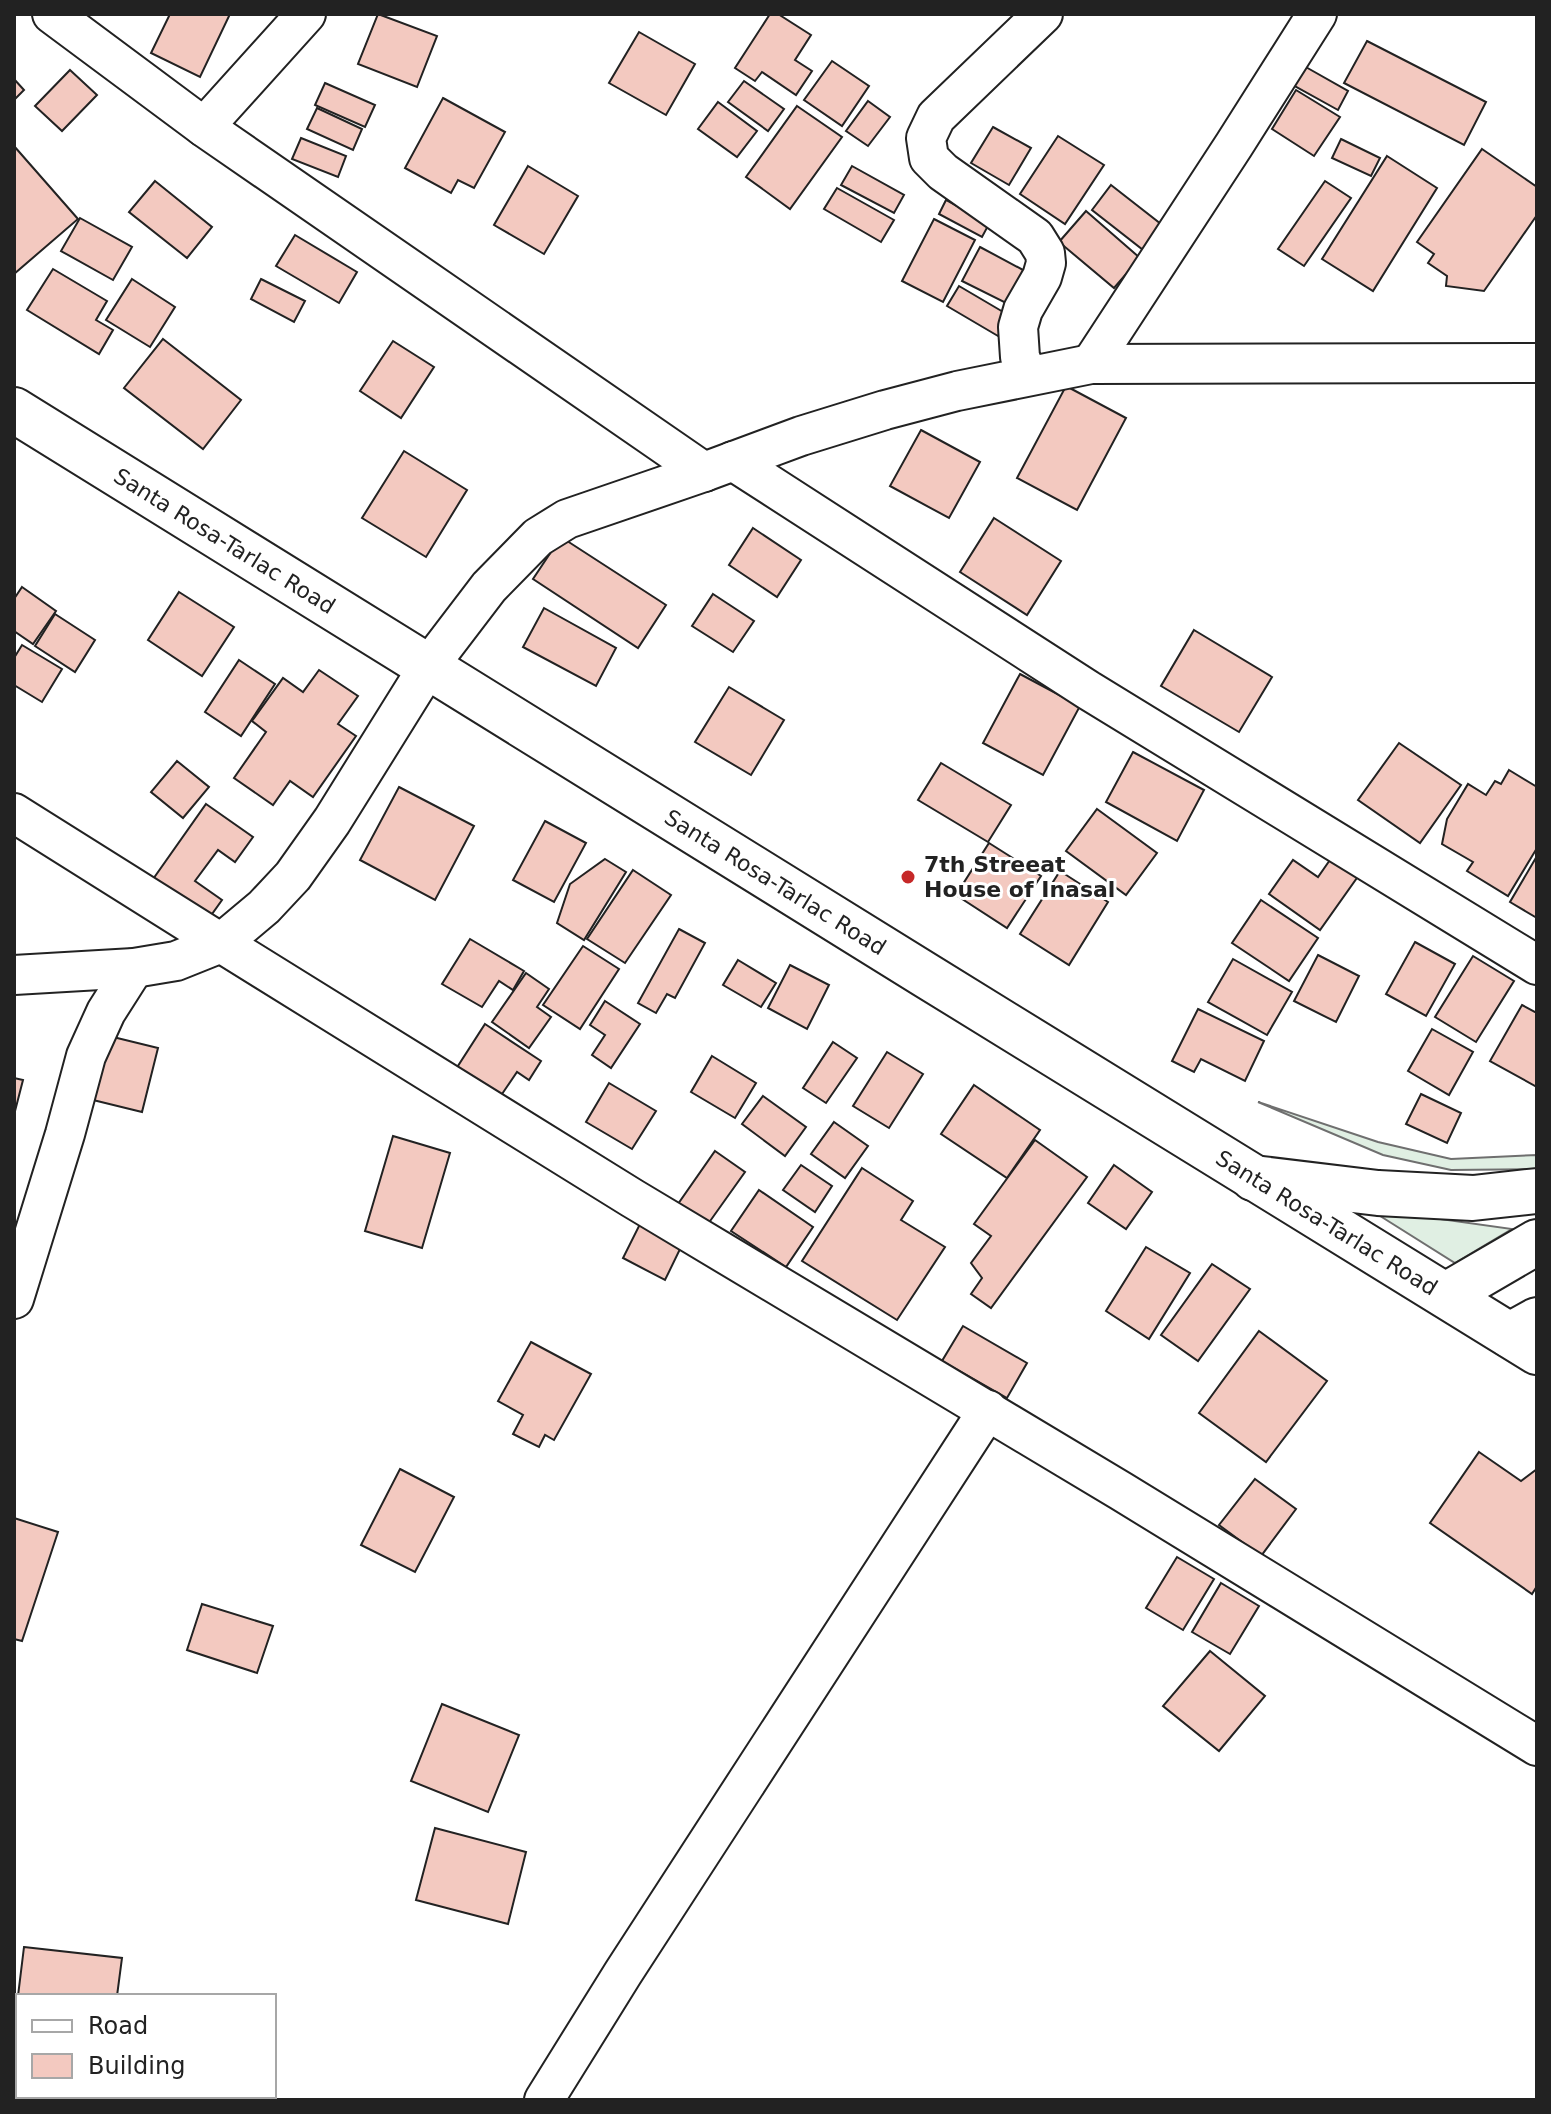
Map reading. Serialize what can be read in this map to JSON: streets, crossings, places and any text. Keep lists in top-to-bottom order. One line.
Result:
{"streets":{"highway":["Santa Rosa-Tarlac Road"]},"places":["7th Streeat House of Inasal"],"legend":["Road","Building"]}
